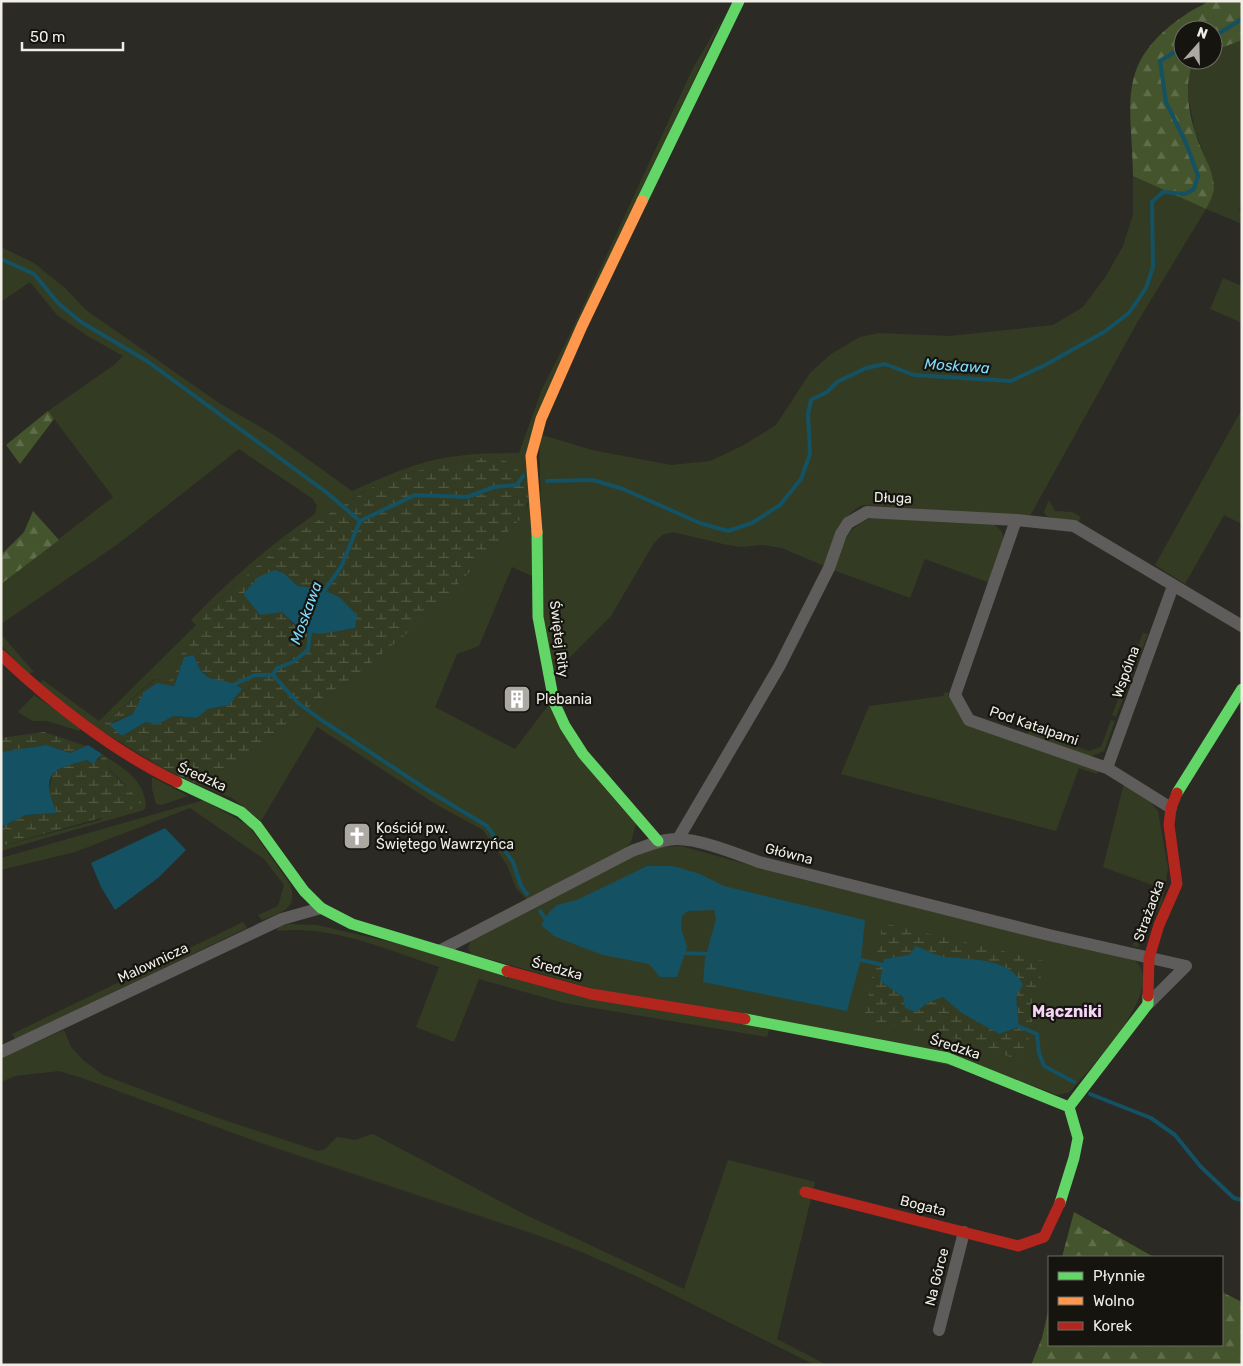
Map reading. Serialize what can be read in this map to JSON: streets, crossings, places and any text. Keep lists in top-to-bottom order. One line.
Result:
{"streets":{"street":["Długa","Świętej Rity","Wspólna","Pod Katalpami","Średzka","Główna","Strażacka","Malownicza","Bogata","Na Górce"]},"crossings":[["Długa","Wspólna"],["Długa","Pod Katalpami"],["Długa","Główna"],["Świętej Rity","Główna"],["Wspólna","Pod Katalpami"],["Pod Katalpami","Strażacka"],["Średzka","Główna"],["Średzka","Malownicza"],["Średzka","Bogata"],["Główna","Strażacka"],["Bogata","Na Górce"]],"districts":["Mączniki"],"water":["Moskawa"],"places":{"building":["Plebania"],"church":["Kościół pw. Świętego Wawrzyńca"]},"legend":["Płynnie","Wolno","Korek"],"scale_bar":"50 m","north":"top"}
